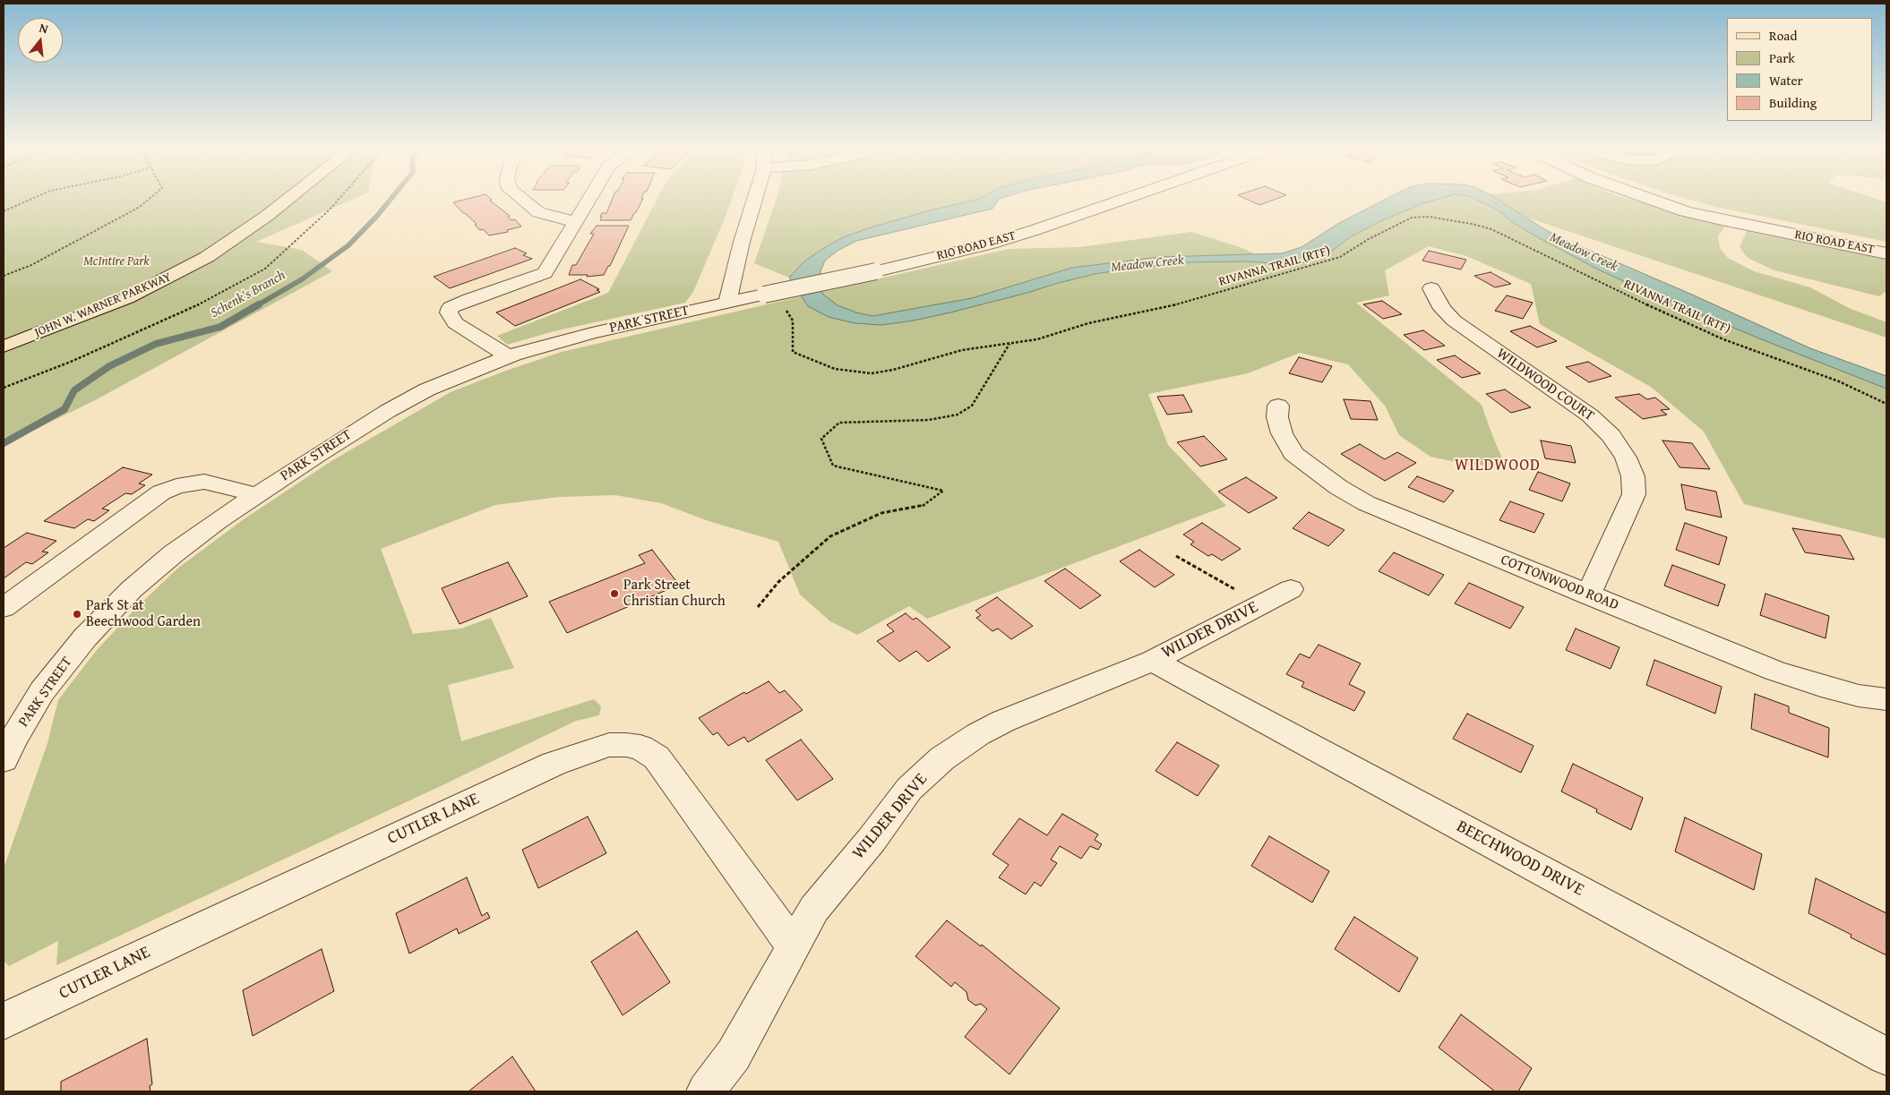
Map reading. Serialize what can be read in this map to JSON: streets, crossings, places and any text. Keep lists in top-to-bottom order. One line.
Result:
{"streets":{"main road":["JOHN W. WARNER PARKWAY"],"street":["RIO ROAD EAST","PARK STREET","WILDWOOD COURT","COTTONWOOD ROAD","WILDER DRIVE","CUTLER LANE","BEECHWOOD DRIVE"],"path":["RIVANNA TRAIL (RTF)"]},"crossings":[["RIO ROAD EAST","PARK STREET"],["WILDWOOD COURT","COTTONWOOD ROAD"],["WILDER DRIVE","CUTLER LANE"],["WILDER DRIVE","BEECHWOOD DRIVE"]],"districts":["WILDWOOD"],"water":["Meadow Creek","Schenk's Branch"],"parks":["McIntire Park"],"places":["Park Street Christian Church","Park St at Beechwood Garden"],"legend":["Road","Park","Water","Building"],"north":"top"}
